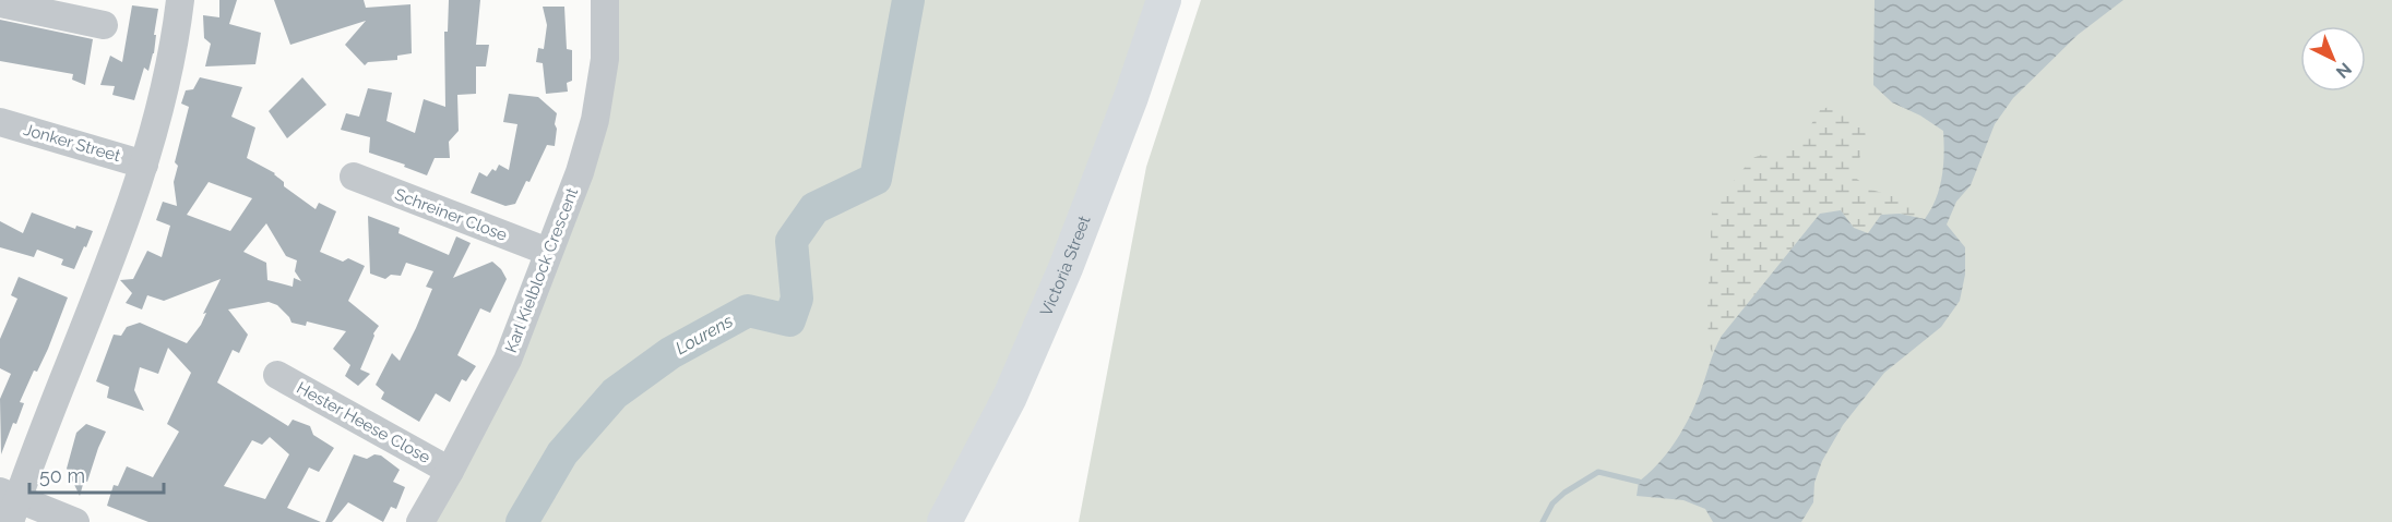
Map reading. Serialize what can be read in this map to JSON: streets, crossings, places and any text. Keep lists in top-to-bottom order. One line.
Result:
{"streets":{"main road":["Victoria Street"],"street":["Jonker Street","Schreiner Close","Karl Kielblock Crescent","Hester Heese Close"]},"crossings":[["Schreiner Close","Karl Kielblock Crescent"],["Karl Kielblock Crescent","Hester Heese Close"]],"water":["Lourens"],"scale_bar":"50 m","north":"bottom right"}
